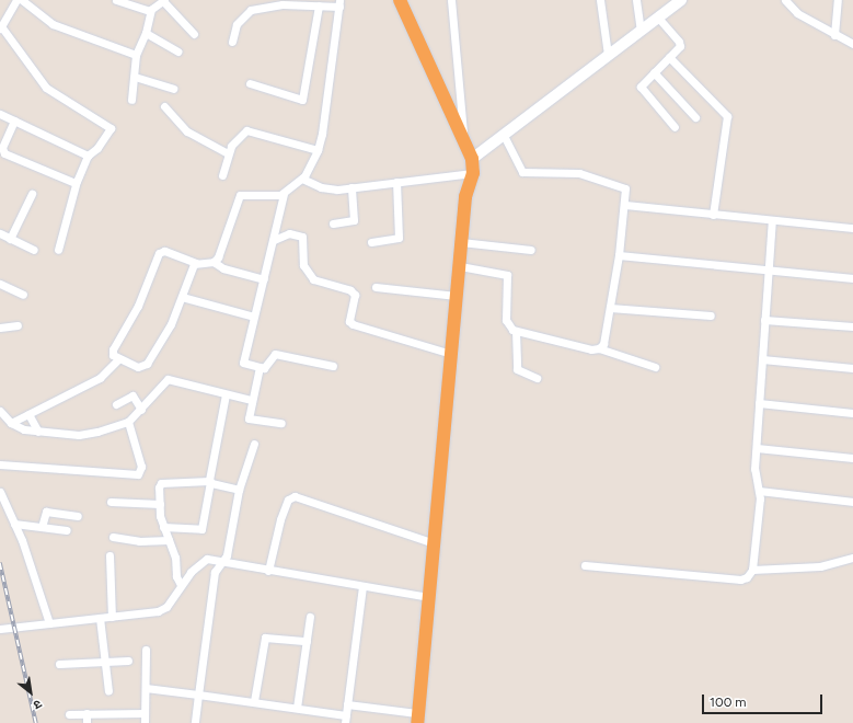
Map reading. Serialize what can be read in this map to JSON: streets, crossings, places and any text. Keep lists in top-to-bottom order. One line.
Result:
{"scale_bar":"100 m","north":"bottom right"}
